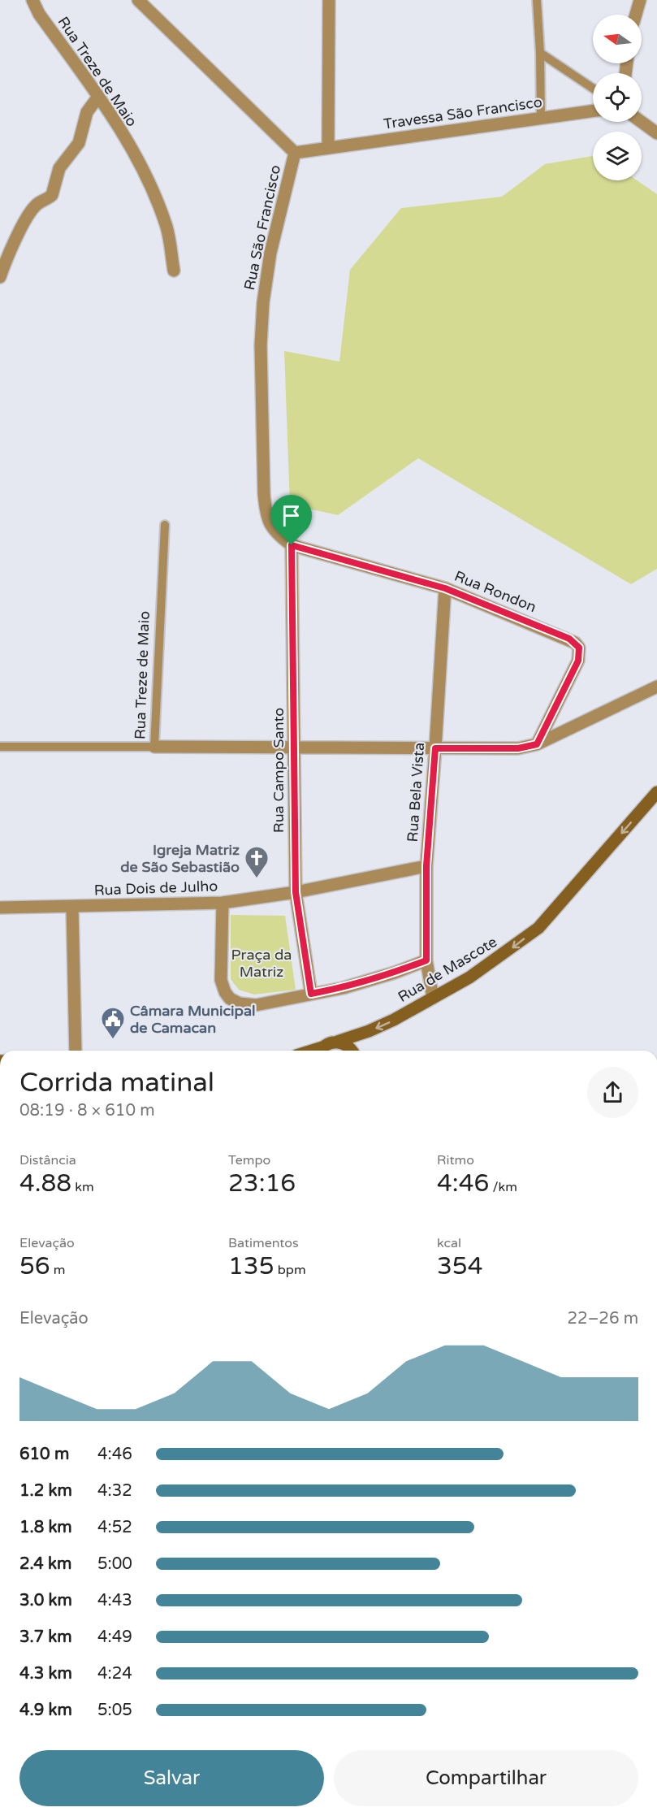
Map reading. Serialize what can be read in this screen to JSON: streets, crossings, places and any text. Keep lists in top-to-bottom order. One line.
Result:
{"streets":{"main road":["Rua de Mascote"],"street":["Rua Treze de Maio","Travessa São Francisco","Rua São Francisco","Rua Rondon","Rua Campo Santo","Rua Bela Vista","Rua Dois de Julho"]},"crossings":[["Rua Treze de Maio","Rua Rondon"],["Rua Treze de Maio","Rua Campo Santo"],["Rua Treze de Maio","Rua Bela Vista"],["Travessa São Francisco","Rua São Francisco"],["Rua São Francisco","Rua Rondon"],["Rua São Francisco","Rua Campo Santo"],["Rua Rondon","Rua Campo Santo"],["Rua Rondon","Rua Bela Vista"],["Rua Campo Santo","Rua Dois de Julho"],["Rua Bela Vista","Rua Dois de Julho"],["Rua Bela Vista","Rua de Mascote"]],"one_way":["Rua de Mascote"],"parks":["Praça da Matriz"],"places":{"church":["Igreja Matriz de São Sebastião"],"public building":["Câmara Municipal de Camacan"]},"north":"left","page":{"heading":["Corrida matinal","08:19 · 8 × 610 m"],"stats":[["Distância","4.88 km"],["Tempo","23:16"],["Ritmo","4:46 /km"],["Elevação","56 m"],["Batimentos","135 bpm"],["kcal","354"]],"chart":["Elevação","22–26 m"],"list":[{"name":"610 m","note":"4:46"},{"name":"1.2 km","note":"4:32"},{"name":"1.8 km","note":"4:52"},{"name":"2.4 km","note":"5:00"},{"name":"3.0 km","note":"4:43"},{"name":"3.7 km","note":"4:49"},{"name":"4.3 km","note":"4:24"},{"name":"4.9 km","note":"5:05"}],"buttons":["Salvar","Compartilhar"]}}
